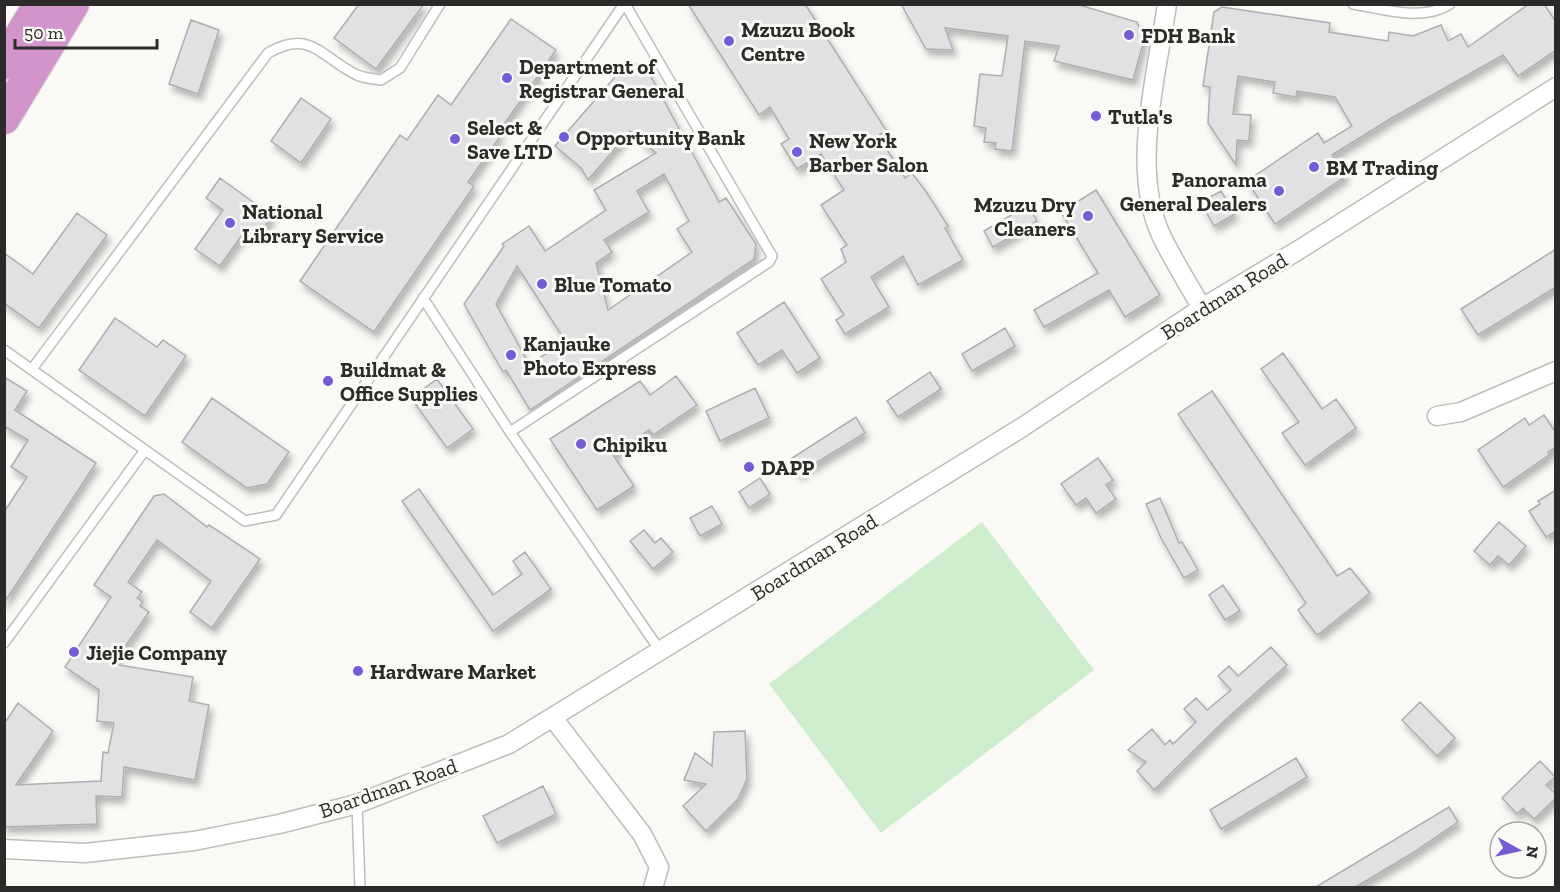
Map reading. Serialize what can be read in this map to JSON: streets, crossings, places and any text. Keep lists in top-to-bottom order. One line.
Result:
{"streets":{"street":["Boardman Road"]},"places":["FDH Bank","Mzuzu Book Centre","Department of Registrar General","Tutla's","Opportunity Bank","Select & Save LTD","New York Barber Salon","BM Trading","Panorama General Dealers","Mzuzu Dry Cleaners","National Library Service","Blue Tomato","Kanjauke Photo Express","Buildmat & Office Supplies","Chipiku","DAPP","Jiejie Company","Hardware Market"],"scale_bar":"50 m","north":"right"}
